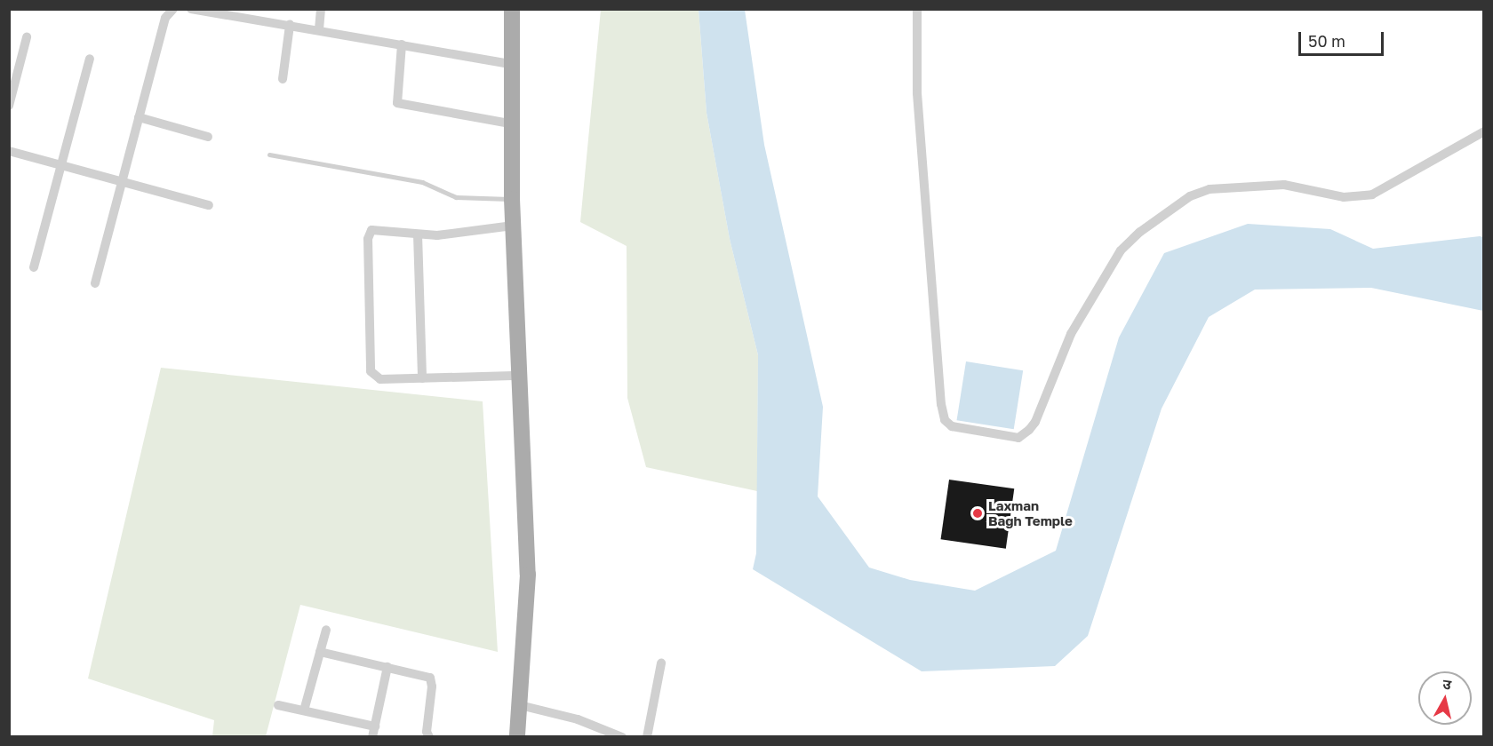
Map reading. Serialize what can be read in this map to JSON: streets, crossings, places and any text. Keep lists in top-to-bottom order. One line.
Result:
{"places":["Laxman Bagh Temple"],"scale_bar":"50 m","north":"top"}
